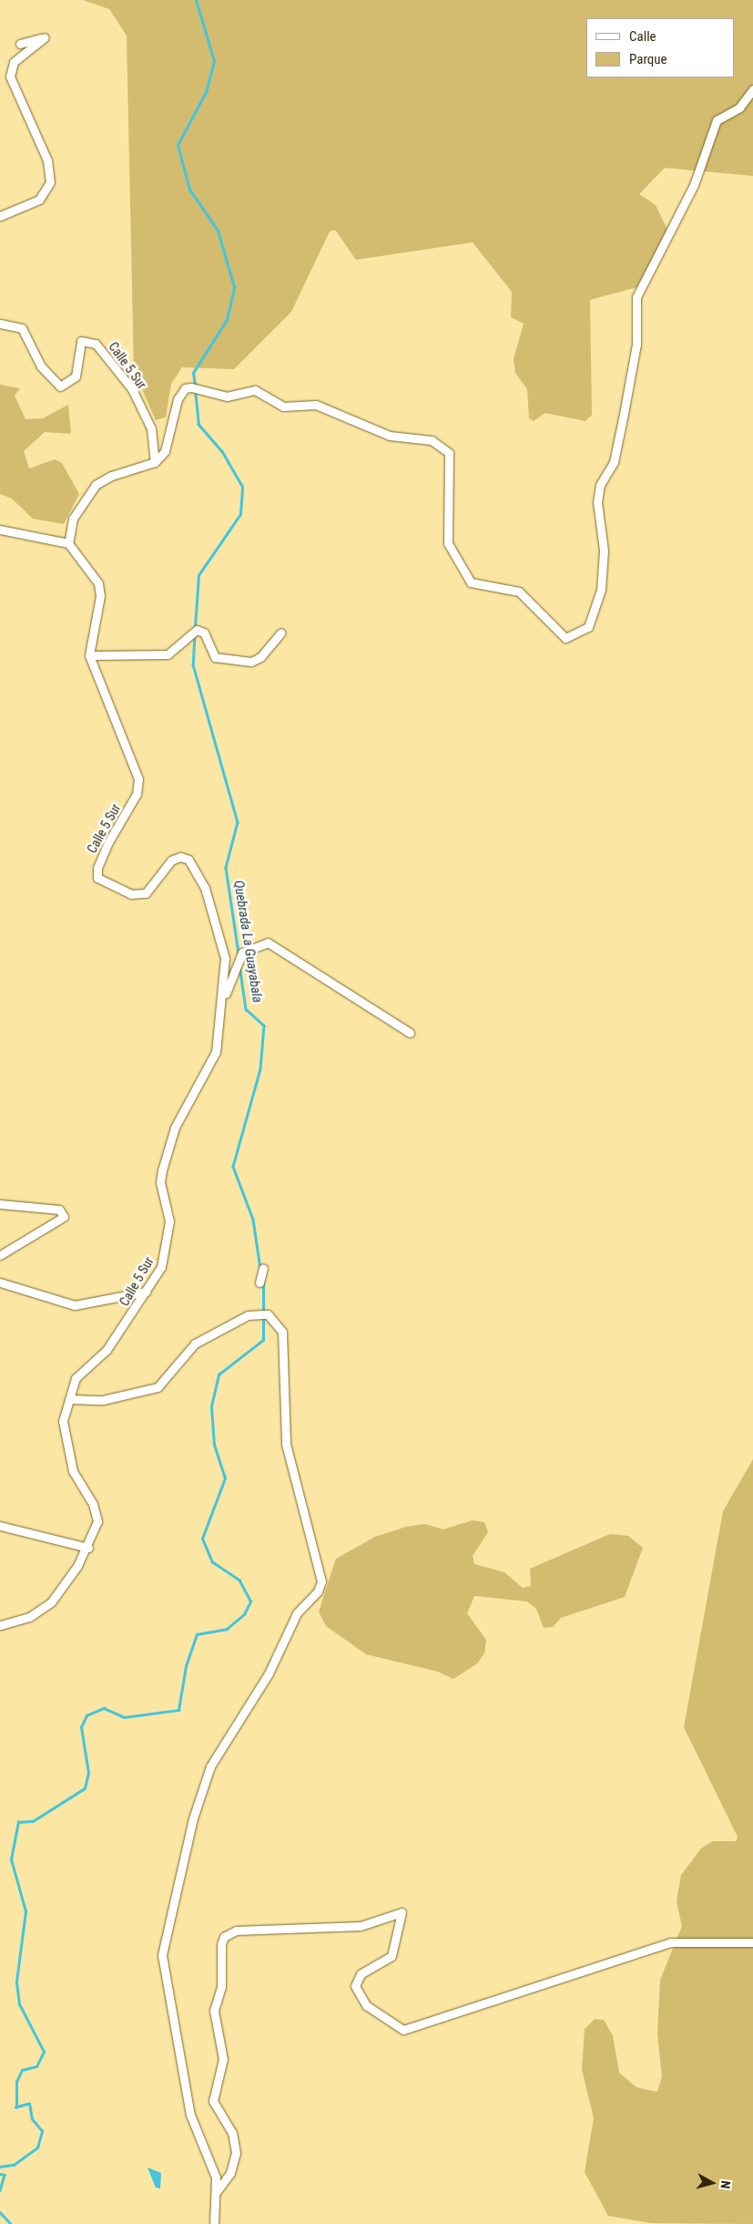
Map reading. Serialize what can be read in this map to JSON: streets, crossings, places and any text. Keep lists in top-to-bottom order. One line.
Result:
{"streets":{"street":["Calle 5 Sur"]},"water":["Quebrada La Guayabala"],"legend":["Calle","Parque"],"north":"right"}
